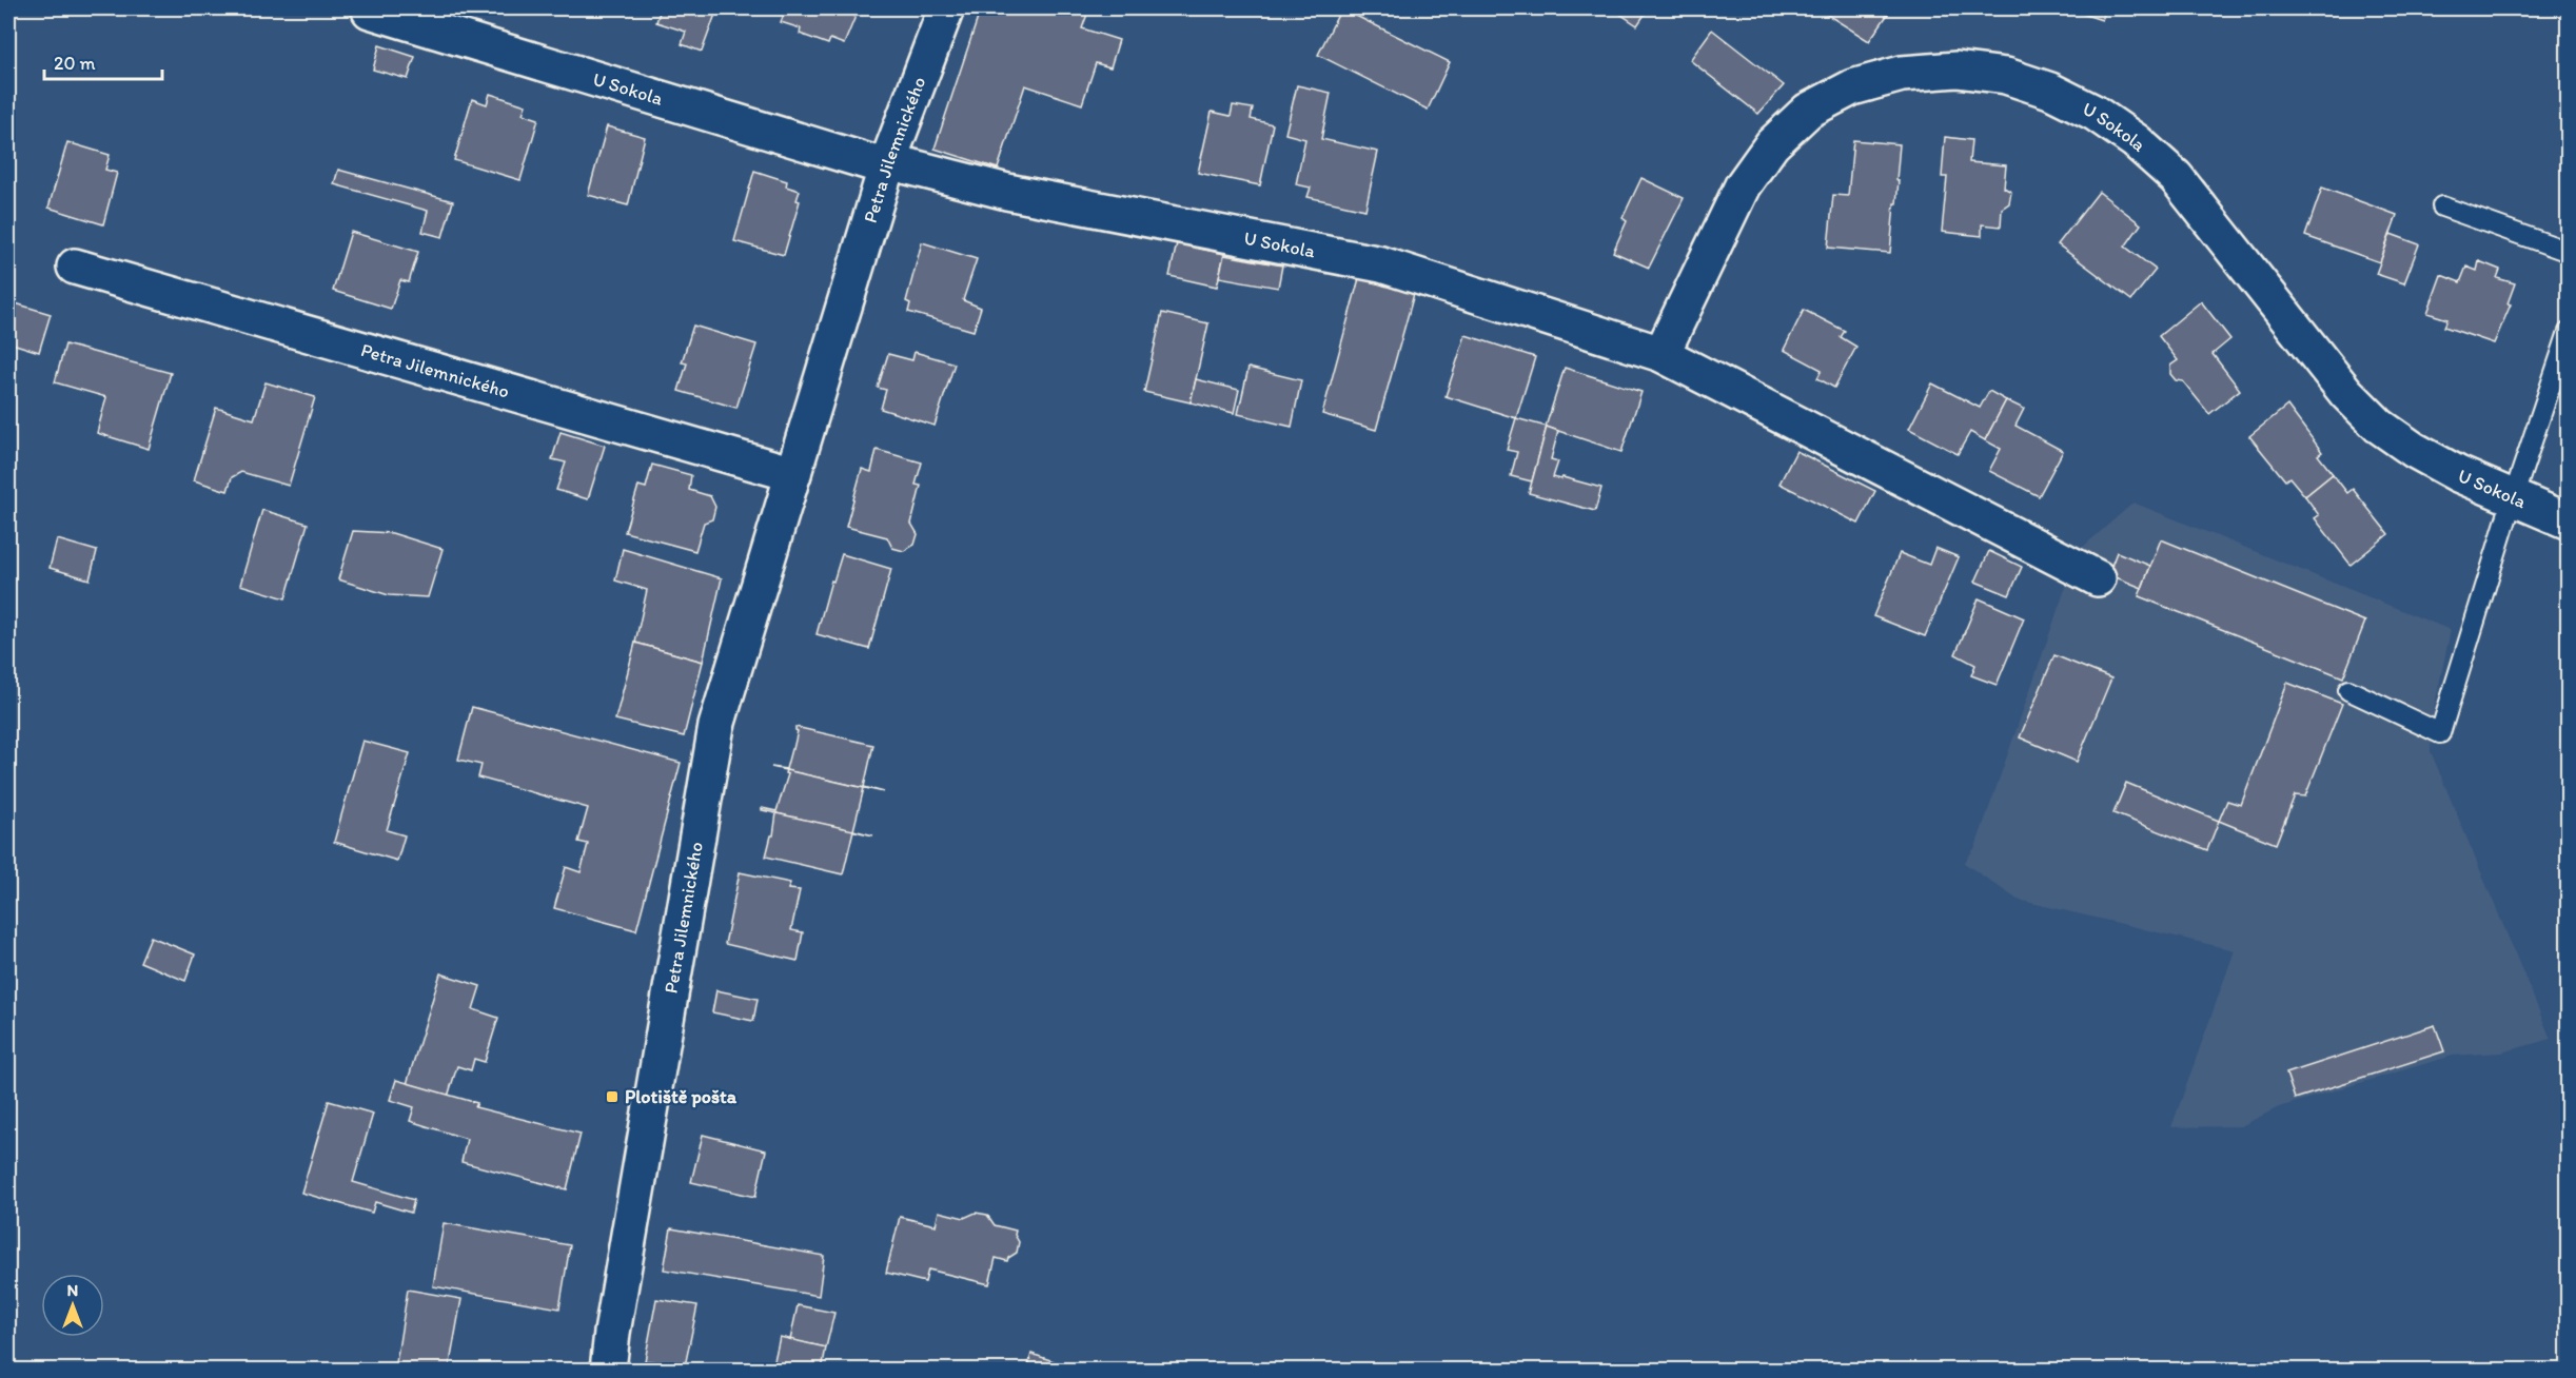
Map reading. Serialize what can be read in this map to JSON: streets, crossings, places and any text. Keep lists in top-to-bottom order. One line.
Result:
{"streets":{"street":["U Sokola","Petra Jilemnického"]},"crossings":[["U Sokola","Petra Jilemnického"]],"places":{"transit":["Plotiště pošta"]},"scale_bar":"20 m","north":"top"}
